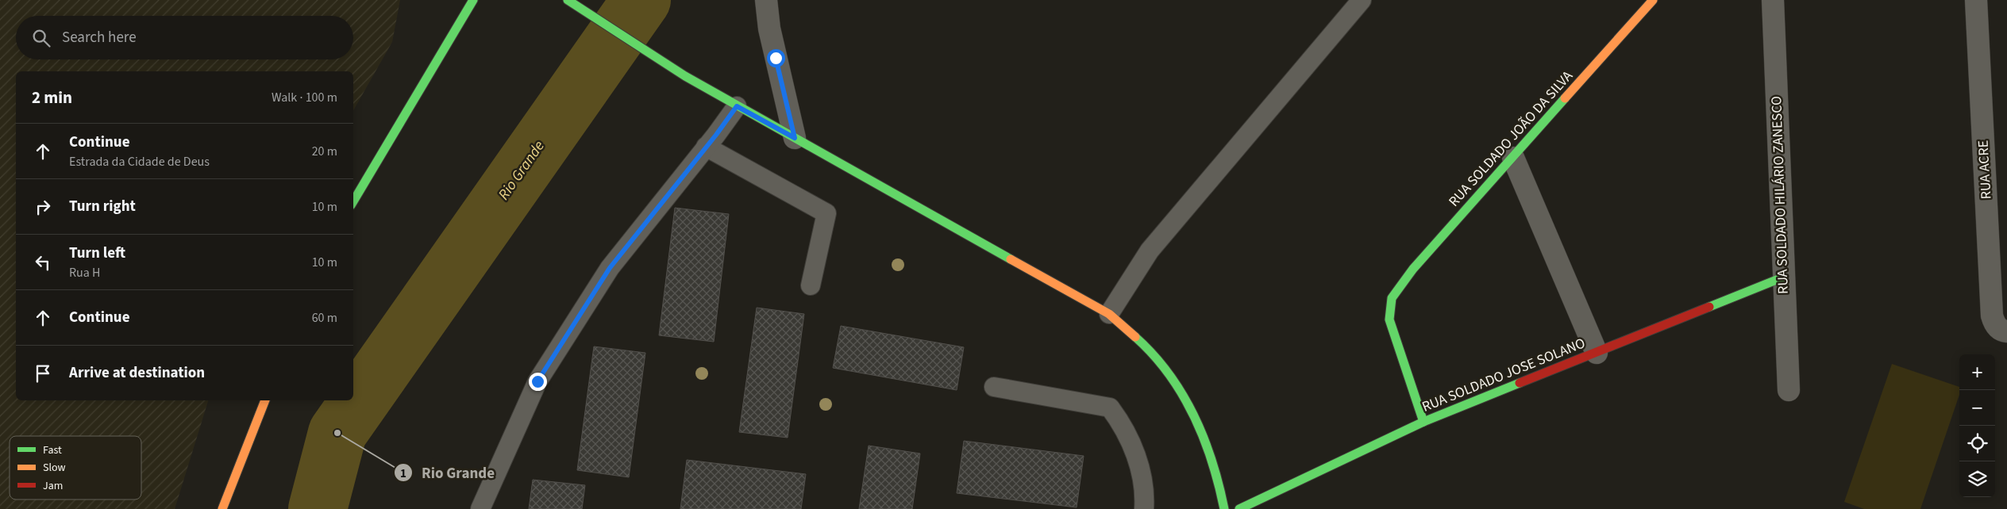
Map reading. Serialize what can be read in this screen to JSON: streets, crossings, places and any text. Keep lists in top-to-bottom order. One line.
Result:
{"streets":{"street":["RUA SOLDADO JOÃO DA SILVA","RUA ACRE","RUA SOLDADO HILÁRIO ZANESCO","RUA SOLDADO JOSE SOLANO"]},"crossings":[["RUA SOLDADO JOÃO DA SILVA","RUA SOLDADO JOSE SOLANO"],["RUA SOLDADO HILÁRIO ZANESCO","RUA SOLDADO JOSE SOLANO"]],"water":["Rio Grande"],"places":["Rio Grande"],"legend":["Fast","Slow","Jam"],"page":{"search":"Search here","heading":["2 min","Walk · 100 m"],"list":[["Continue","Estrada da Cidade de Deus","20 m"],["Turn right","10 m"],["Turn left","Rua H","10 m"],["Continue","60 m"],"Arrive at destination"],"map_buttons":["+","−"]}}
